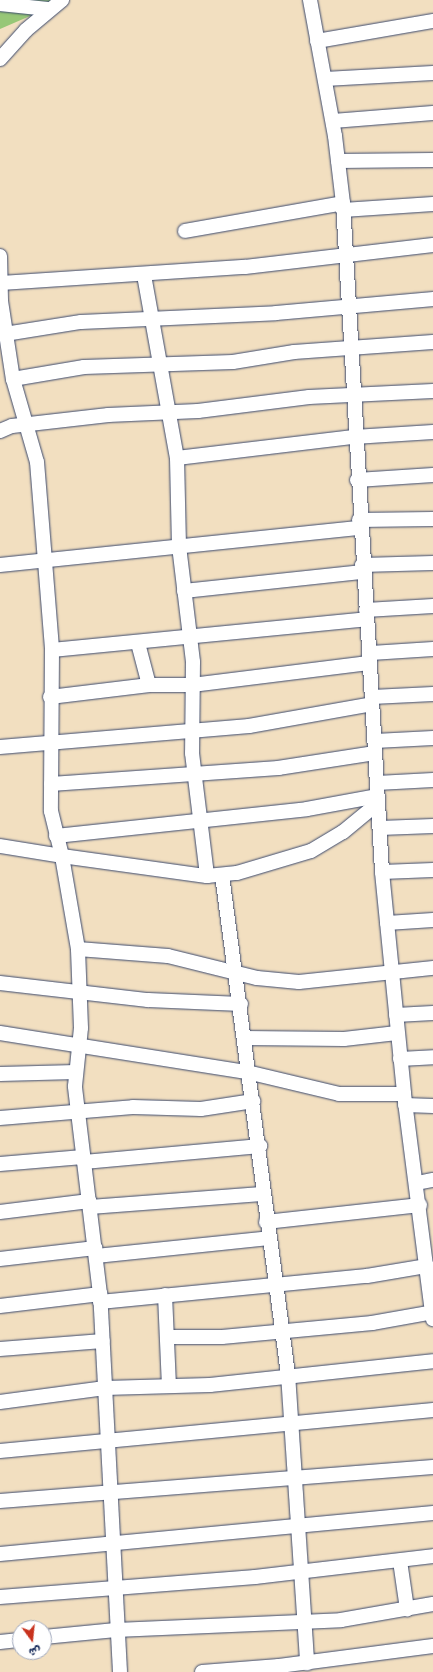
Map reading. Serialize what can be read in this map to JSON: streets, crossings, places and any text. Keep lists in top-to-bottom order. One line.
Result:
{"north":"bottom"}
